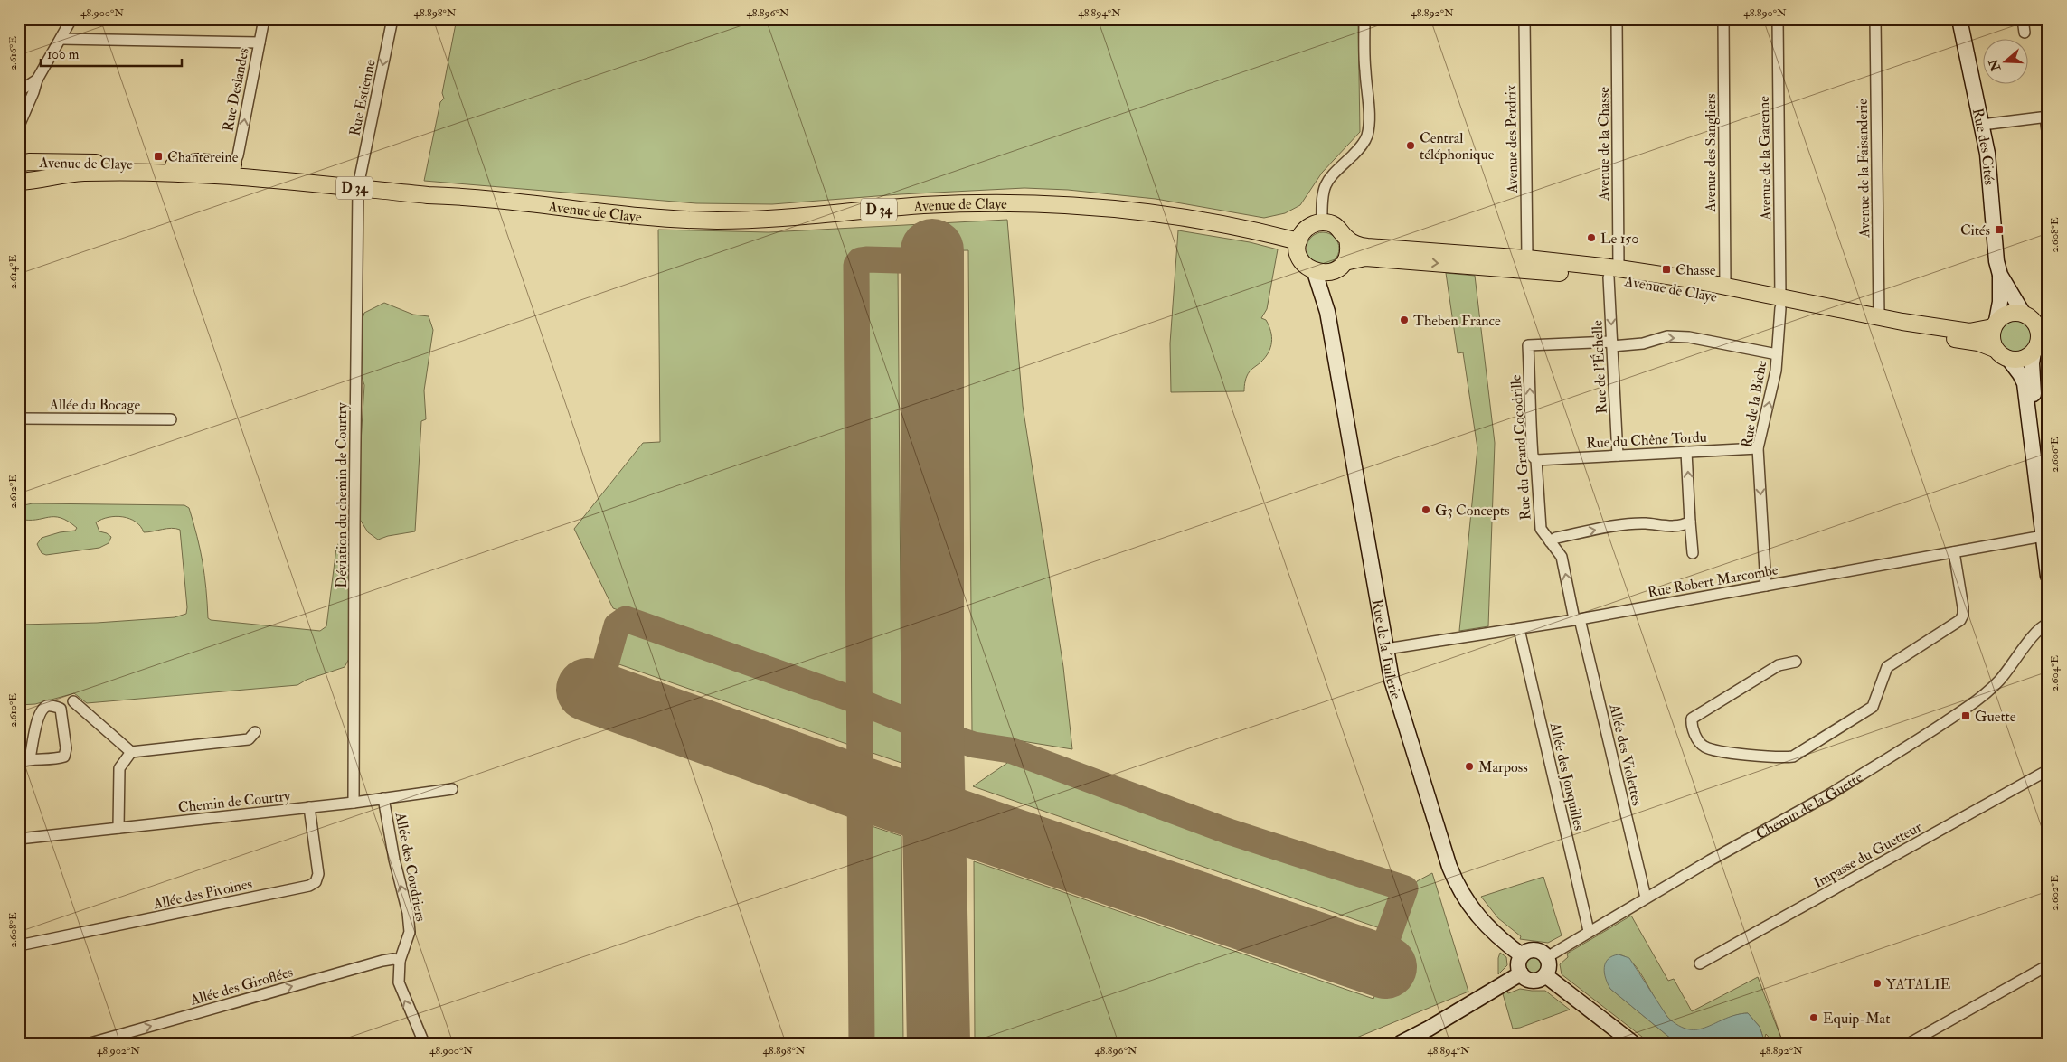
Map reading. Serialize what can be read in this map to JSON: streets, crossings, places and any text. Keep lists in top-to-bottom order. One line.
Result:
{"streets":{"main road":["Avenue de Claye","D 34"],"street":["Rue Deslandes","Rue Estienne","Avenue des Perdrix","Avenue de la Chasse","Rue des Cités","Avenue des Sangliers","Avenue de la Garenne","Avenue de la Faisanderie","Rue de l'Échelle","Allée du Bocage","Rue de la Biche","Rue du Chêne Tordu","Rue du Grand Cocodrille","Déviation du chemin de Courtry","Rue Robert Marcombe","Rue de la Tuilerie","Allée des Violettes","Allée des Jonquilles","Chemin de Courtry","Chemin de la Guette","Impasse du Guetteur","Allée des Coudriers","Allée des Pivoines","Allée des Giroflées"]},"crossings":[["Rue Deslandes","Avenue de Claye"],["Rue Estienne","Avenue de Claye"],["Rue Estienne","Déviation du chemin de Courtry"],["Avenue des Perdrix","Avenue de Claye"],["Avenue de la Chasse","Avenue de Claye"],["Avenue de la Chasse","Rue de l'Échelle"],["Rue des Cités","Avenue de Claye"],["Avenue des Sangliers","Avenue de Claye"],["Avenue de la Garenne","Avenue de Claye"],["Avenue de la Garenne","Rue de la Biche"],["Avenue de Claye","Avenue de la Faisanderie"],["Avenue de Claye","Rue de l'Échelle"],["Avenue de Claye","Rue de la Biche"],["Avenue de Claye","Déviation du chemin de Courtry"],["Avenue de Claye","Rue de la Tuilerie"],["Rue de l'Échelle","Rue du Chêne Tordu"],["Rue de l'Échelle","Rue du Grand Cocodrille"],["Rue de la Biche","Rue du Chêne Tordu"],["Rue de la Biche","Rue Robert Marcombe"],["Rue du Chêne Tordu","Rue du Grand Cocodrille"],["Rue du Grand Cocodrille","Rue Robert Marcombe"],["Rue du Grand Cocodrille","Allée des Violettes"],["Déviation du chemin de Courtry","Chemin de Courtry"],["Rue Robert Marcombe","Rue de la Tuilerie"],["Rue Robert Marcombe","Allée des Violettes"],["Rue Robert Marcombe","Allée des Jonquilles"],["Rue de la Tuilerie","Chemin de la Guette"],["Allée des Violettes","Chemin de la Guette"],["Allée des Jonquilles","Chemin de la Guette"],["Chemin de Courtry","Allée des Coudriers"],["Chemin de Courtry","Allée des Pivoines"],["Allée des Coudriers","Allée des Giroflées"]],"one_way":["Rue Deslandes","Rue Estienne","Rue de l'Échelle","Allée des Coudriers","Allée des Giroflées"],"places":{"other":["Central téléphonique","Le 150","Theben France","G3 Concepts","Marposs","YATALIE","Equip-Mat"],"transit":["Chantereine","Cités","Chasse","Guette"]},"scale_bar":"100 m","north":"left","coordinates":["48.900°N","48.898°N","48.896°N","48.894°N","48.892°N","48.890°N","2.616°E","2.608°E","2.614°E","2.606°E","2.612°E","2.604°E","2.610°E","2.602°E","48.902°N"]}
